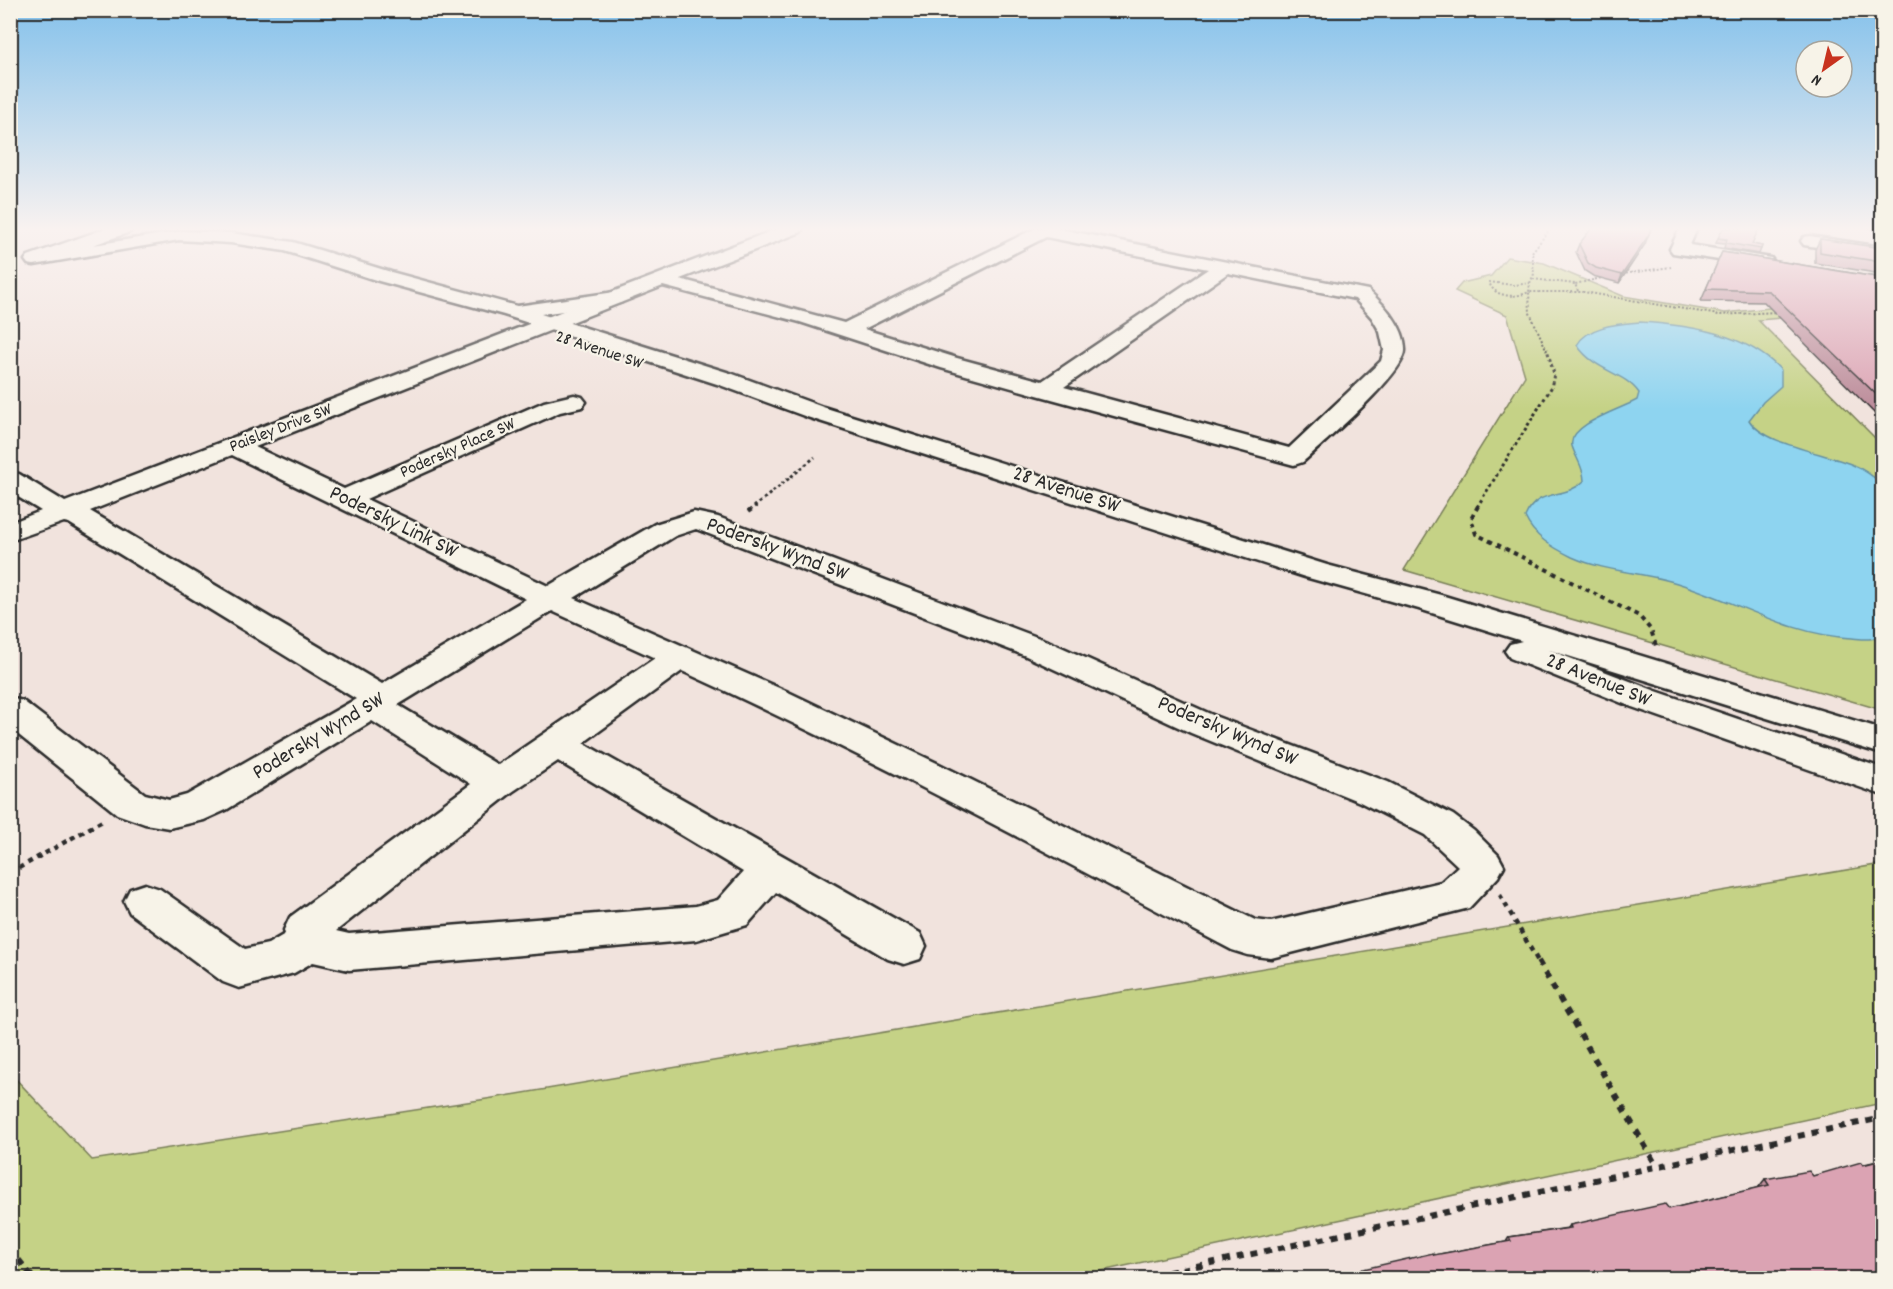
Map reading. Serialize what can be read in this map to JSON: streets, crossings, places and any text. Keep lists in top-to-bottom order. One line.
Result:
{"streets":{"street":["28 Avenue SW","Paisley Drive SW","Podersky Place SW","Podersky Link SW","Podersky Wynd SW"]},"crossings":[["28 Avenue SW","Paisley Drive SW"],["Paisley Drive SW","Podersky Link SW"],["Podersky Place SW","Podersky Link SW"],["Podersky Link SW","Podersky Wynd SW"]],"north":"bottom left"}
